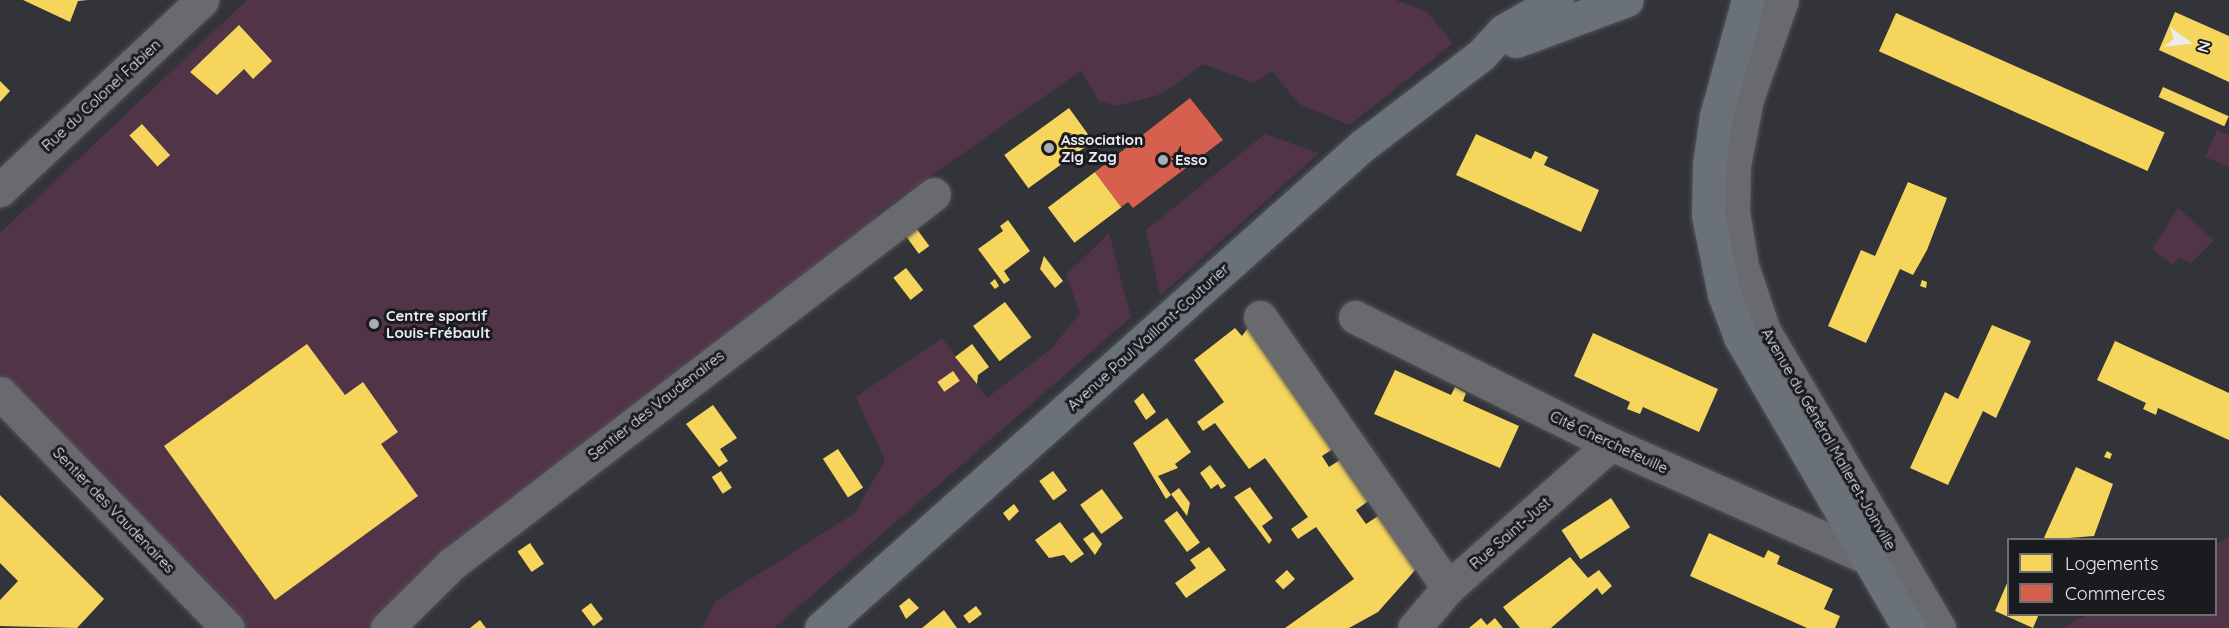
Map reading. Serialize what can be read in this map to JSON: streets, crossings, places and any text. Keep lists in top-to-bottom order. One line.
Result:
{"streets":{"main road":["Avenue Paul Vaillant-Couturier","Avenue du Général Malleret-Joinville"],"street":["Rue du Colonel Fabien","Sentier des Vaudenaires","Cité Cherchefeuille","Rue Saint-Just"]},"crossings":[["Avenue du Général Malleret-Joinville","Cité Cherchefeuille"],["Cité Cherchefeuille","Rue Saint-Just"]],"places":["Association Zig Zag","Esso","Centre sportif Louis-Frébault"],"legend":["Logements","Commerces"],"north":"right"}
